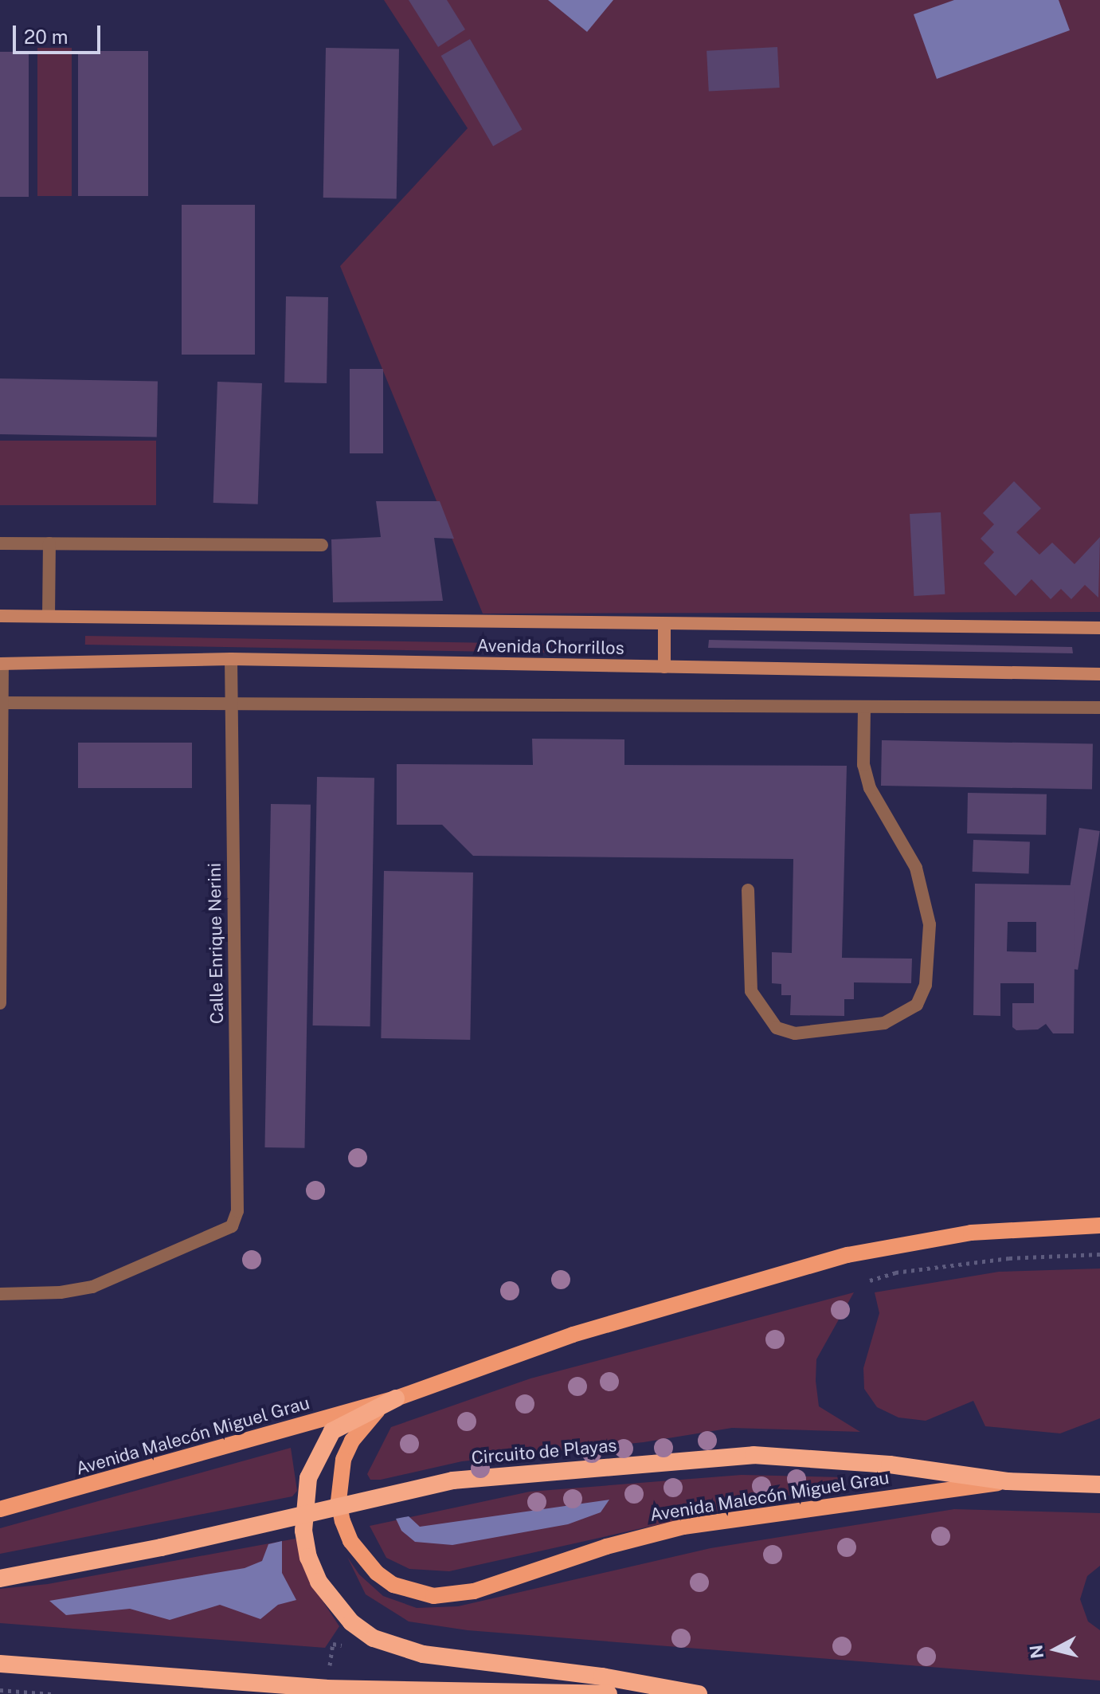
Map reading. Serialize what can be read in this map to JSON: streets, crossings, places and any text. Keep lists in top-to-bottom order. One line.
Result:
{"streets":{"highway":["Circuito de Playas"],"main road":["Avenida Chorrillos","Avenida Malecón Miguel Grau"],"street":["Calle Enrique Nerini"]},"crossings":[["Avenida Chorrillos","Calle Enrique Nerini"],["Avenida Malecón Miguel Grau","Circuito de Playas"]],"scale_bar":"20 m","north":"left"}
